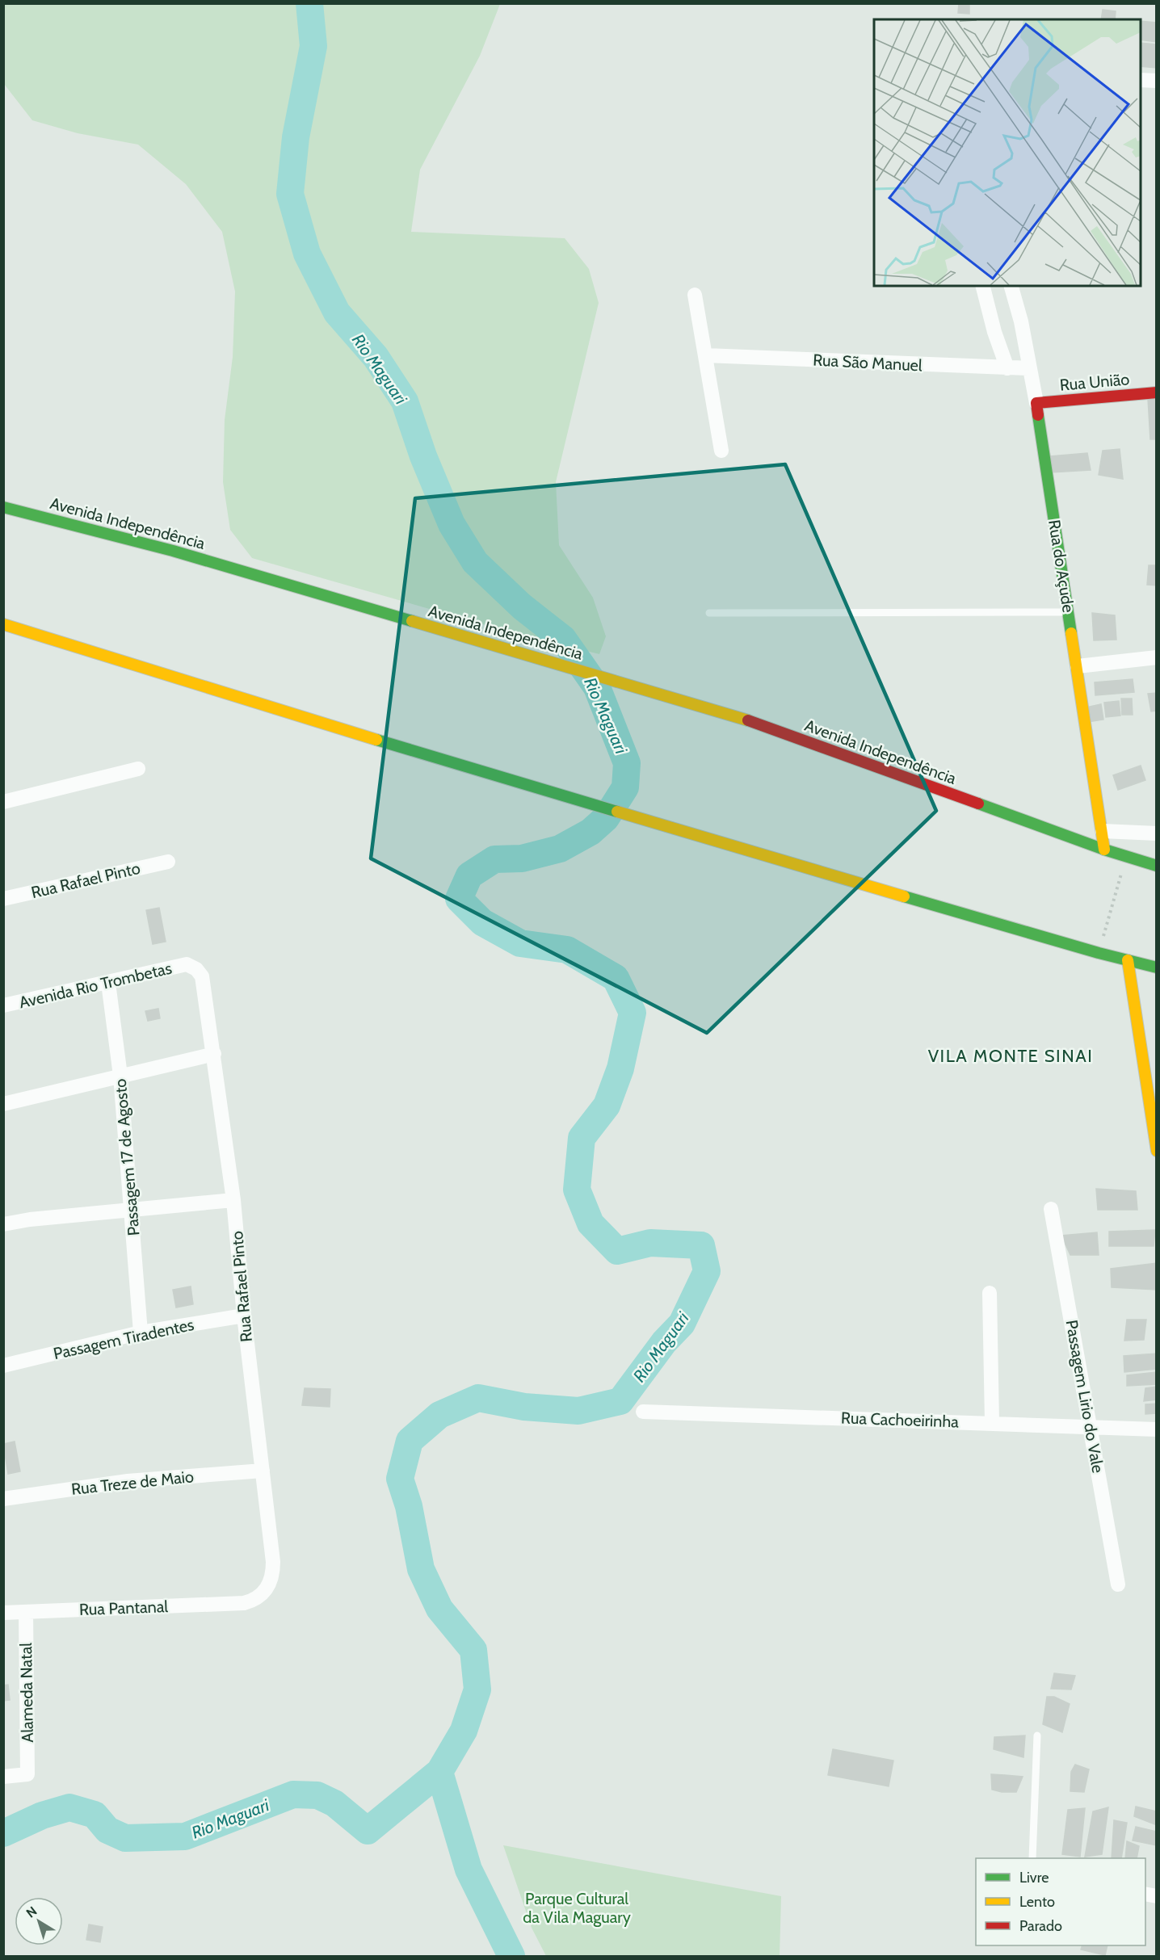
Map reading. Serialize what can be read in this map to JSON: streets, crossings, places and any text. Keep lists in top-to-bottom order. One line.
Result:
{"streets":{"main road":["Rua União","Avenida Independência","Rua do Açude"],"street":["Rua São Manuel","Rua Rafael Pinto","Avenida Rio Trombetas","Passagem 17 de Agosto","Passagem Tiradentes","Passagem Lirio do Vale","Rua Cachoeirinha","Rua Treze de Maio","Rua Pantanal","Alameda Natal"]},"crossings":[["Rua São Manuel","Rua do Açude"],["Rua União","Rua do Açude"],["Avenida Independência","Rua do Açude"],["Rua Rafael Pinto","Avenida Rio Trombetas"],["Rua Rafael Pinto","Passagem Tiradentes"],["Rua Rafael Pinto","Rua Treze de Maio"],["Rua Rafael Pinto","Rua Pantanal"],["Avenida Rio Trombetas","Passagem 17 de Agosto"],["Passagem 17 de Agosto","Passagem Tiradentes"],["Passagem Lirio do Vale","Rua Cachoeirinha"],["Rua Pantanal","Alameda Natal"]],"districts":["VILA MONTE SINAI"],"water":["Rio Maguari"],"parks":["Parque Cultural da Vila Maguary"],"legend":["Livre","Lento","Parado"],"north":"top left"}
